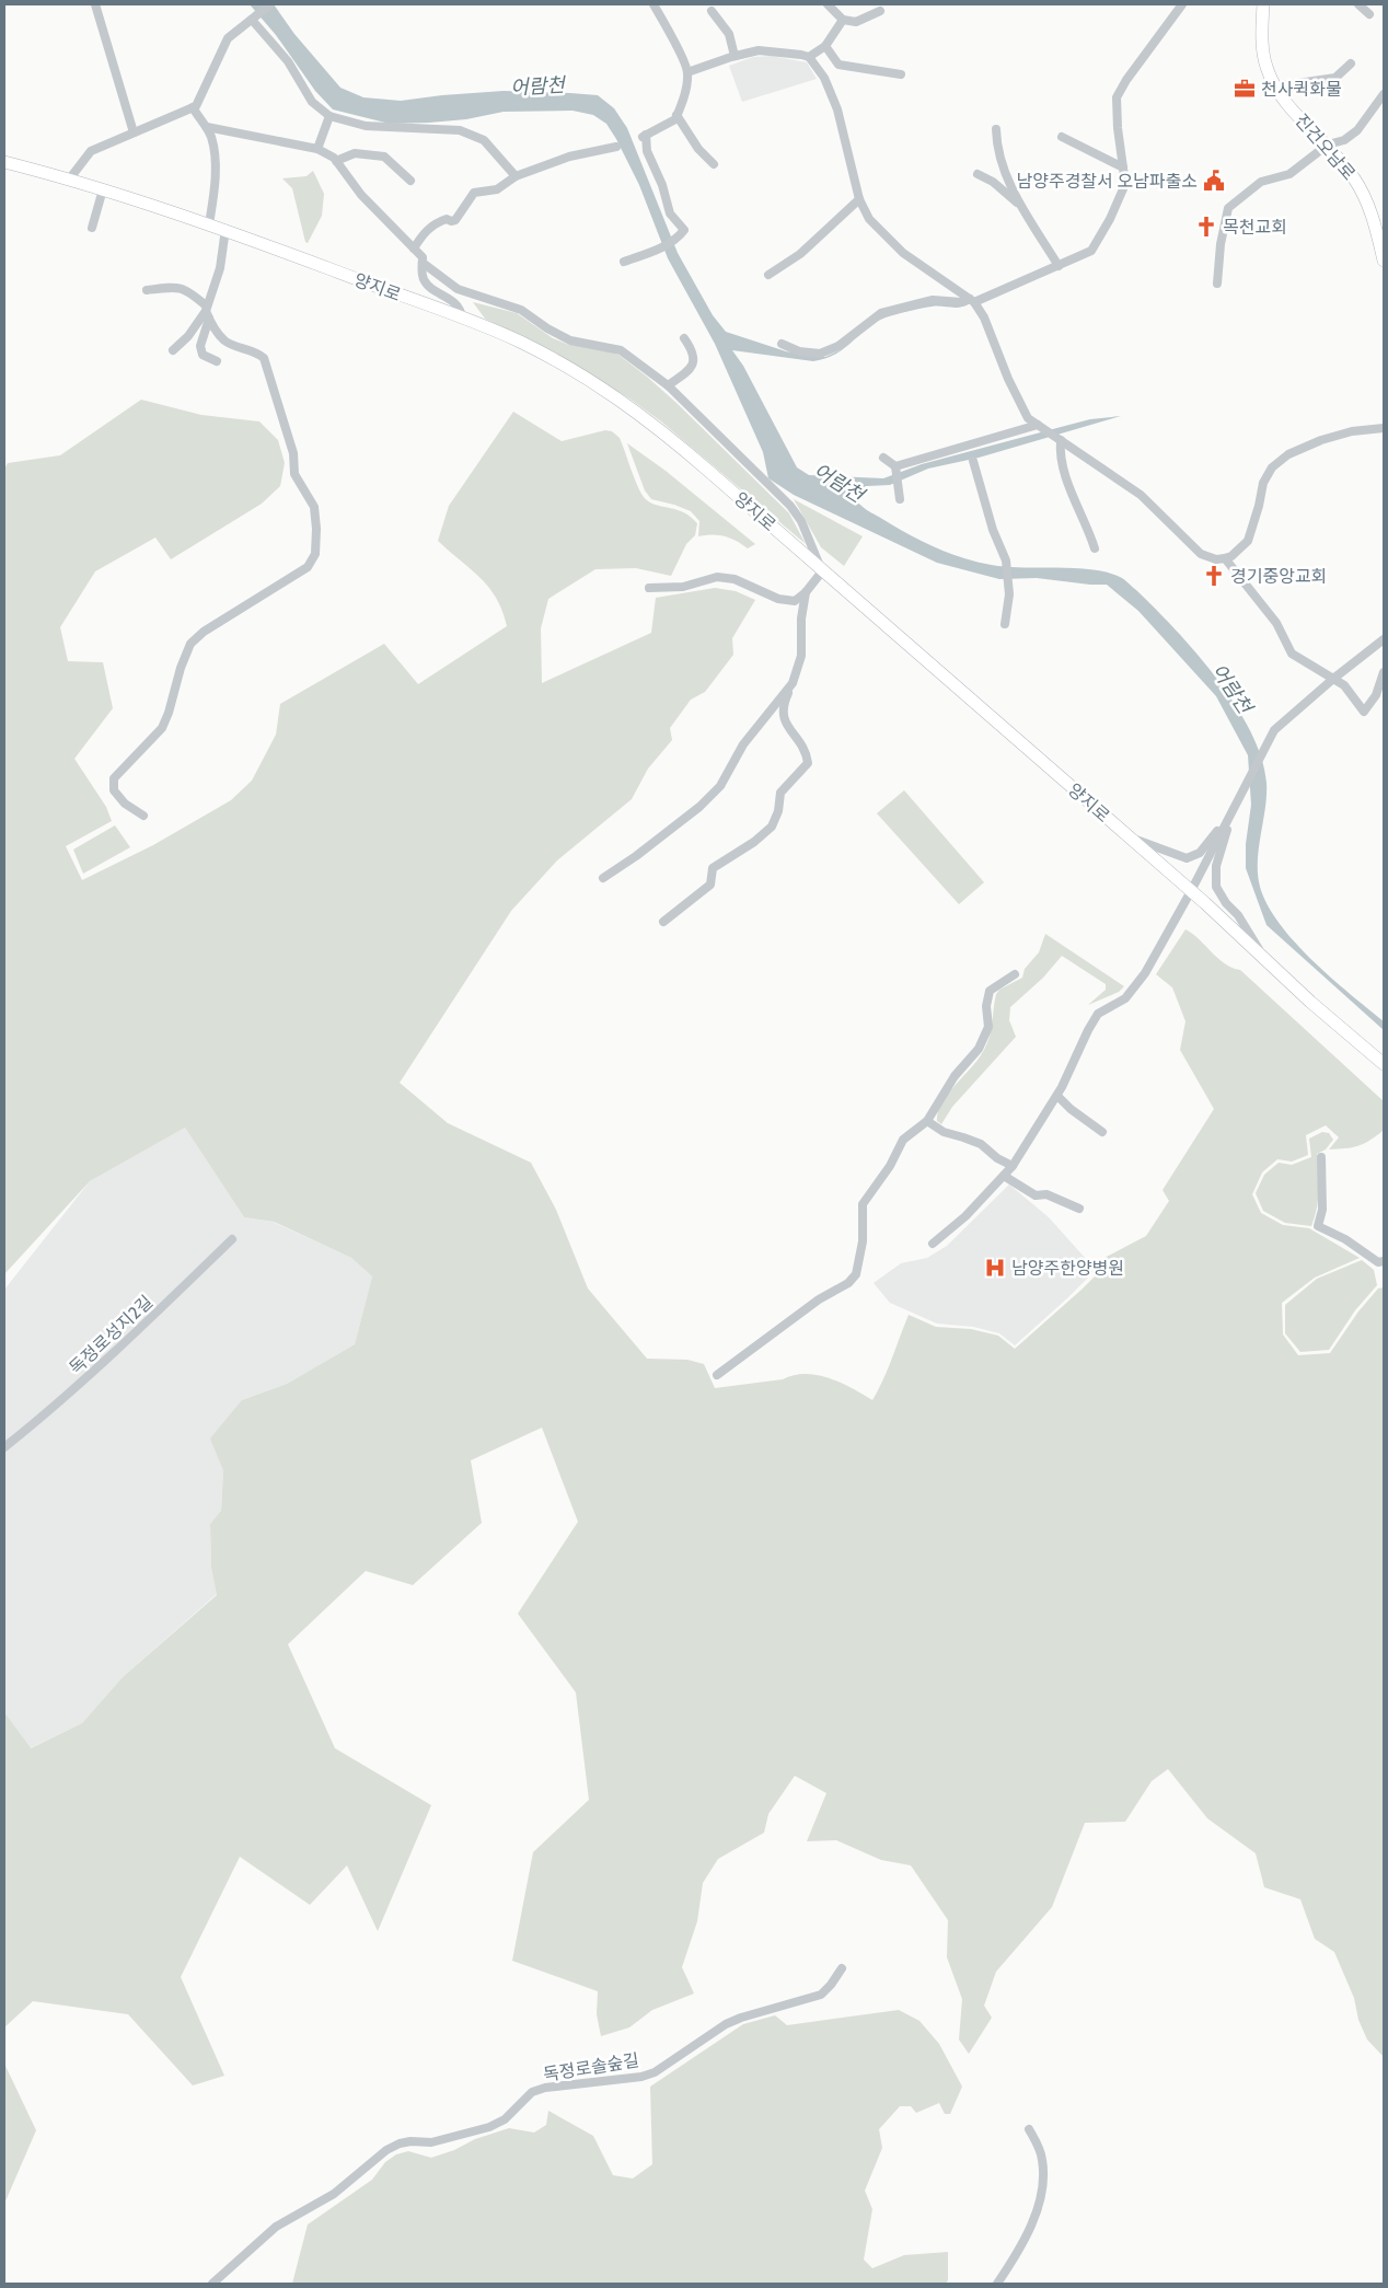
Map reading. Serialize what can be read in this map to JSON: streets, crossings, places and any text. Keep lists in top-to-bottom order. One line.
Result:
{"streets":{"street":["진건오남로","양지로","독정로성지2길","독정로솔숲길"]},"water":["어람천"],"places":{"office":["천사퀵화물"],"public building":["남양주경찰서 오남파출소"],"church":["목천교회","경기중앙교회"],"hospital":["남양주한양병원"]}}
